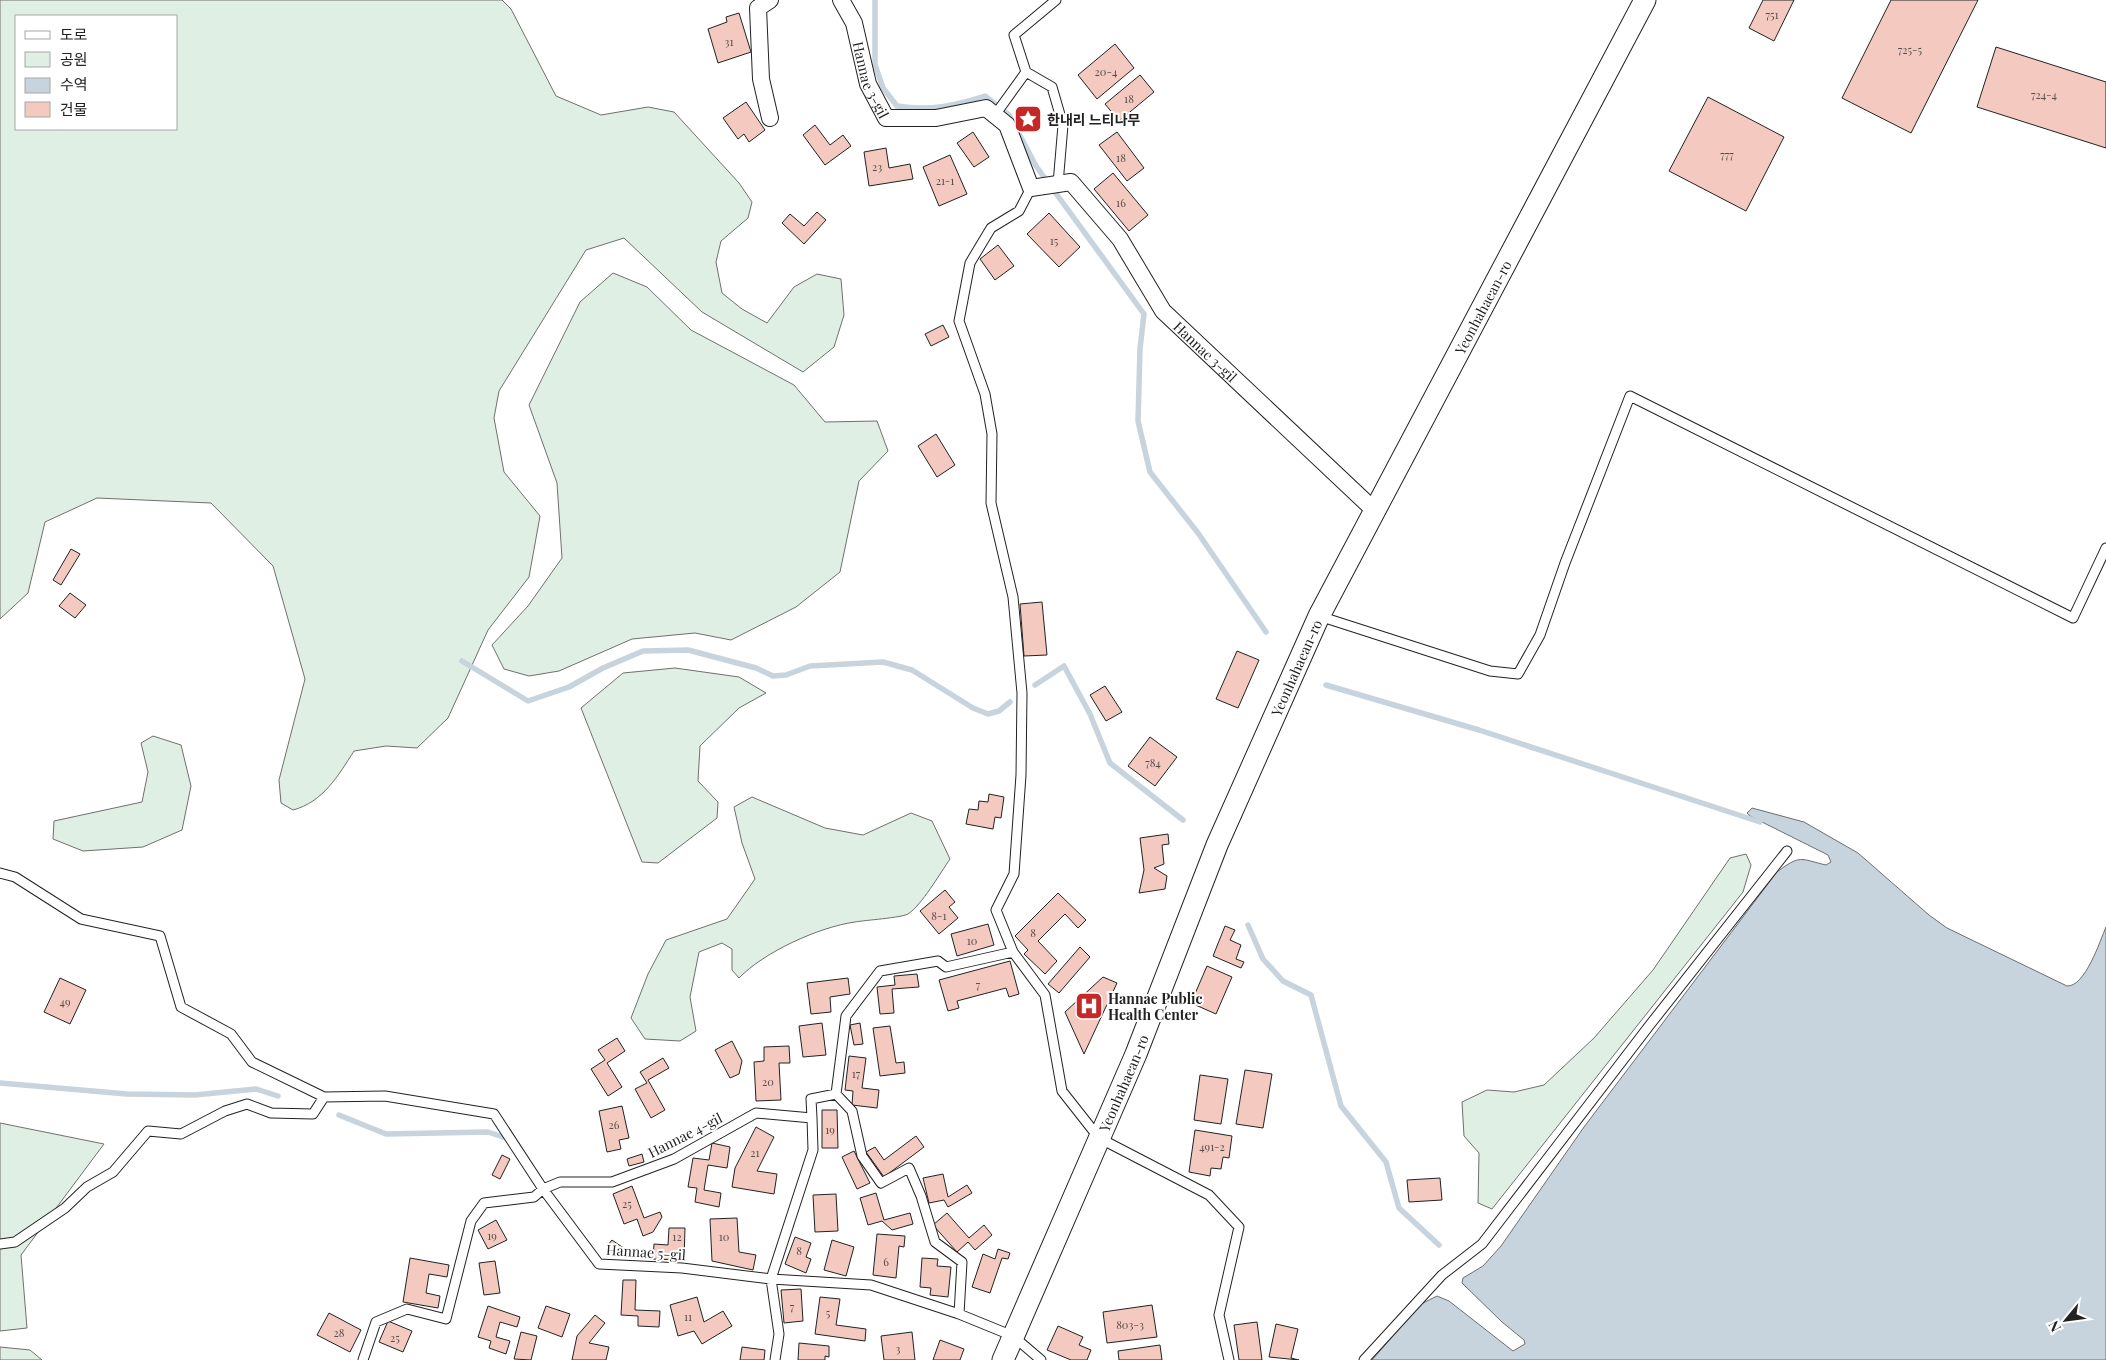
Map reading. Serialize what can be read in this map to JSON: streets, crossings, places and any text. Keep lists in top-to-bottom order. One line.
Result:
{"streets":{"street":["Hannae 3-gil","Yeonhahaean-ro"],"lane":["Hannae 4-gil","Hannae 5-gil"]},"crossings":[["Hannae 3-gil","Yeonhahaean-ro"],["Yeonhahaean-ro","Hannae 5-gil"],["Hannae 4-gil","Hannae 5-gil"]],"places":{"place":["한내리 느티나무"],"hospital":["Hannae Public Health Center"]},"house_numbers":["751","31","725-5","20-4","724-4","18","777","18","23","21-1","16","15","784","8-1","8","10","7","49","17","20","26","19","491-2","21","25","19","12","10","8","6","7","5","11","803-3","28","25","3"],"legend":["도로","공원","수역","건물"],"north":"bottom left"}
